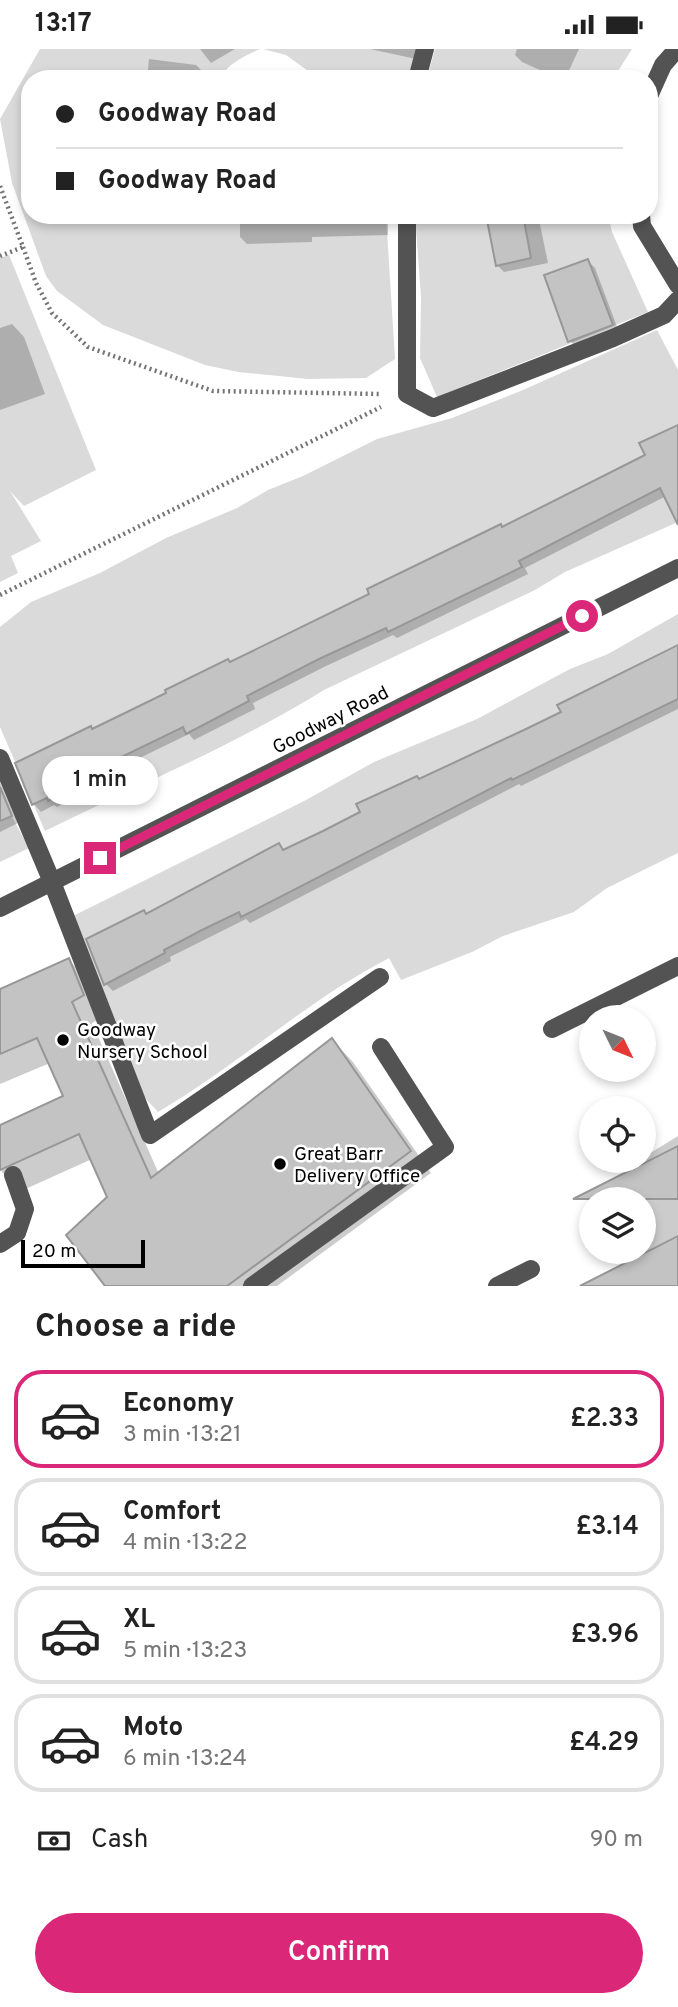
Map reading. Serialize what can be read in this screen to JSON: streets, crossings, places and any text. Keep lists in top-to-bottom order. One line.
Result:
{"streets":{"street":["Goodway Road"]},"places":["Goodway Nursery School","Great Barr Delivery Office"],"scale_bar":"20 m","north":"bottom right","page":{"status":"13:17","banner":["Goodway Road","Goodway Road"],"bubble":"1 min","scale":"20 m","heading":"Choose a ride","list":[{"name":"Economy","note":"3 min · 13:21","value":"£2.33"},{"name":"Comfort","note":"4 min · 13:22","value":"£3.14"},{"name":"XL","note":"5 min · 13:23","value":"£3.96"},{"name":"Moto","note":"6 min · 13:24","value":"£4.29"}],"pay":["Cash","90 m"],"buttons":"Confirm"}}
